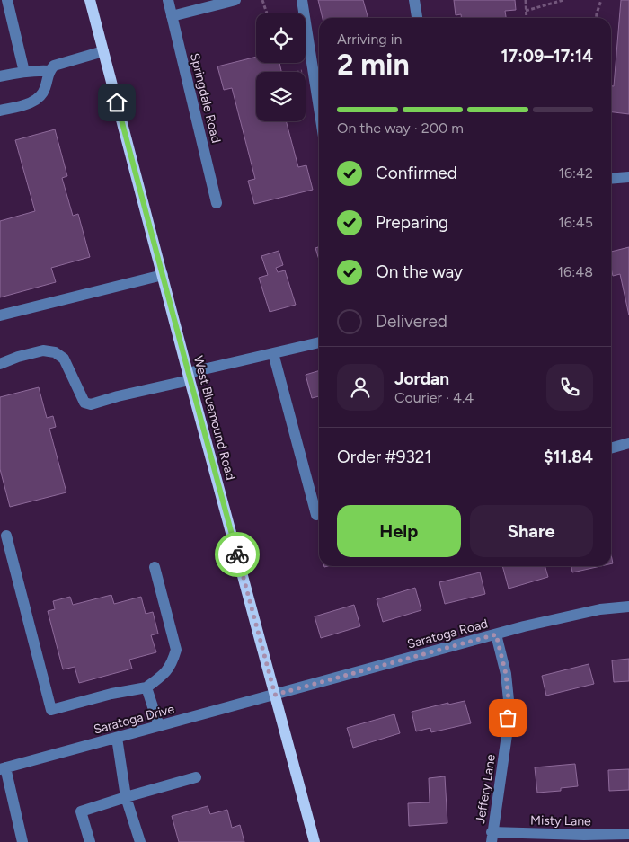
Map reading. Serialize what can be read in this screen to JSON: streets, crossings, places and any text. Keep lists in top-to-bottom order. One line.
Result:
{"streets":{"main road":["West Bluemound Road"],"street":["Springdale Road","Saratoga Road","Saratoga Drive","Jeffery Lane","Misty Lane"]},"crossings":[["West Bluemound Road","Saratoga Road"],["West Bluemound Road","Saratoga Drive"],["Saratoga Road","Saratoga Drive"],["Saratoga Road","Jeffery Lane"],["Jeffery Lane","Misty Lane"]],"page":{"heading":["2 min","Arriving in","17:09–17:14"],"panel":["Jordan","Courier · 4.4","Order #9321","$11.84"],"bar":"On the way · 200 m","list":[["Confirmed","16:42"],["Preparing","16:45"],["On the way","16:48"],"Delivered"],"buttons":["Help","Share"]}}
